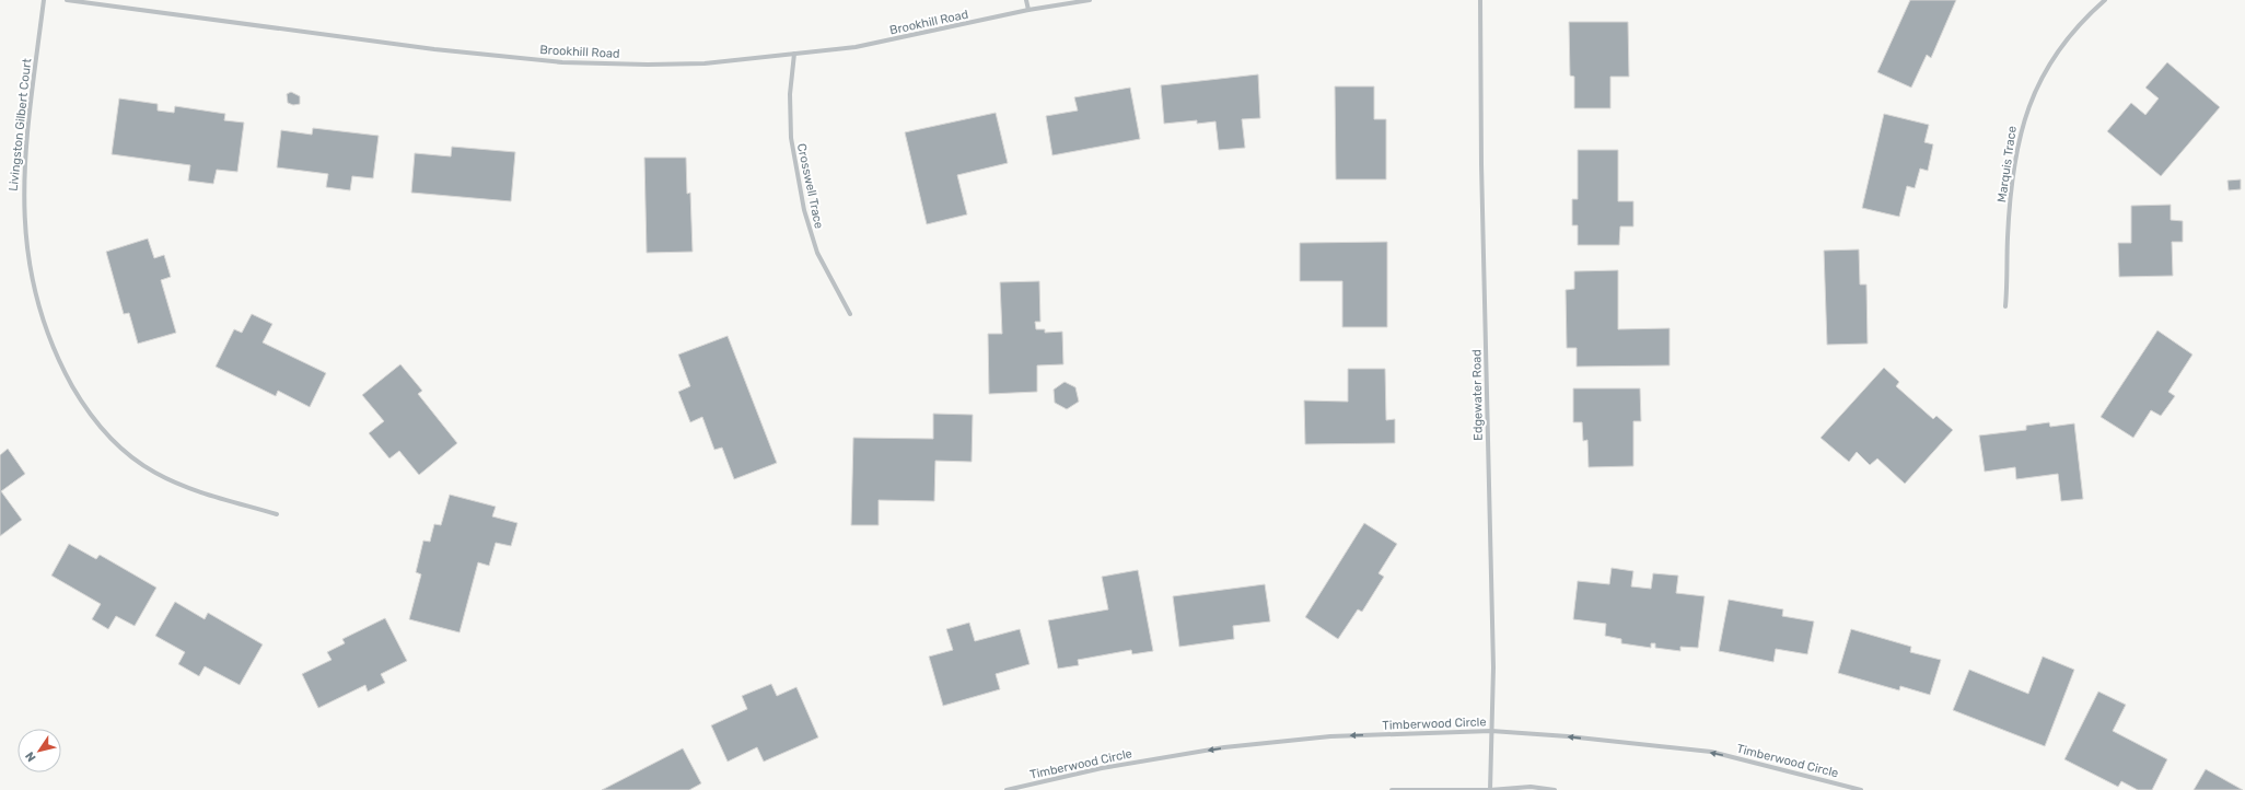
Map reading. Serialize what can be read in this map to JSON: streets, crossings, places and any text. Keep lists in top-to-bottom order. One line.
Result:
{"streets":{"street":["Brookhill Road","Livingston Gilbert Court","Marquis Trace","Crosswell Trace","Edgewater Road","Timberwood Circle"]},"crossings":[["Brookhill Road","Crosswell Trace"],["Edgewater Road","Timberwood Circle"]],"one_way":["Timberwood Circle"],"north":"bottom left"}
